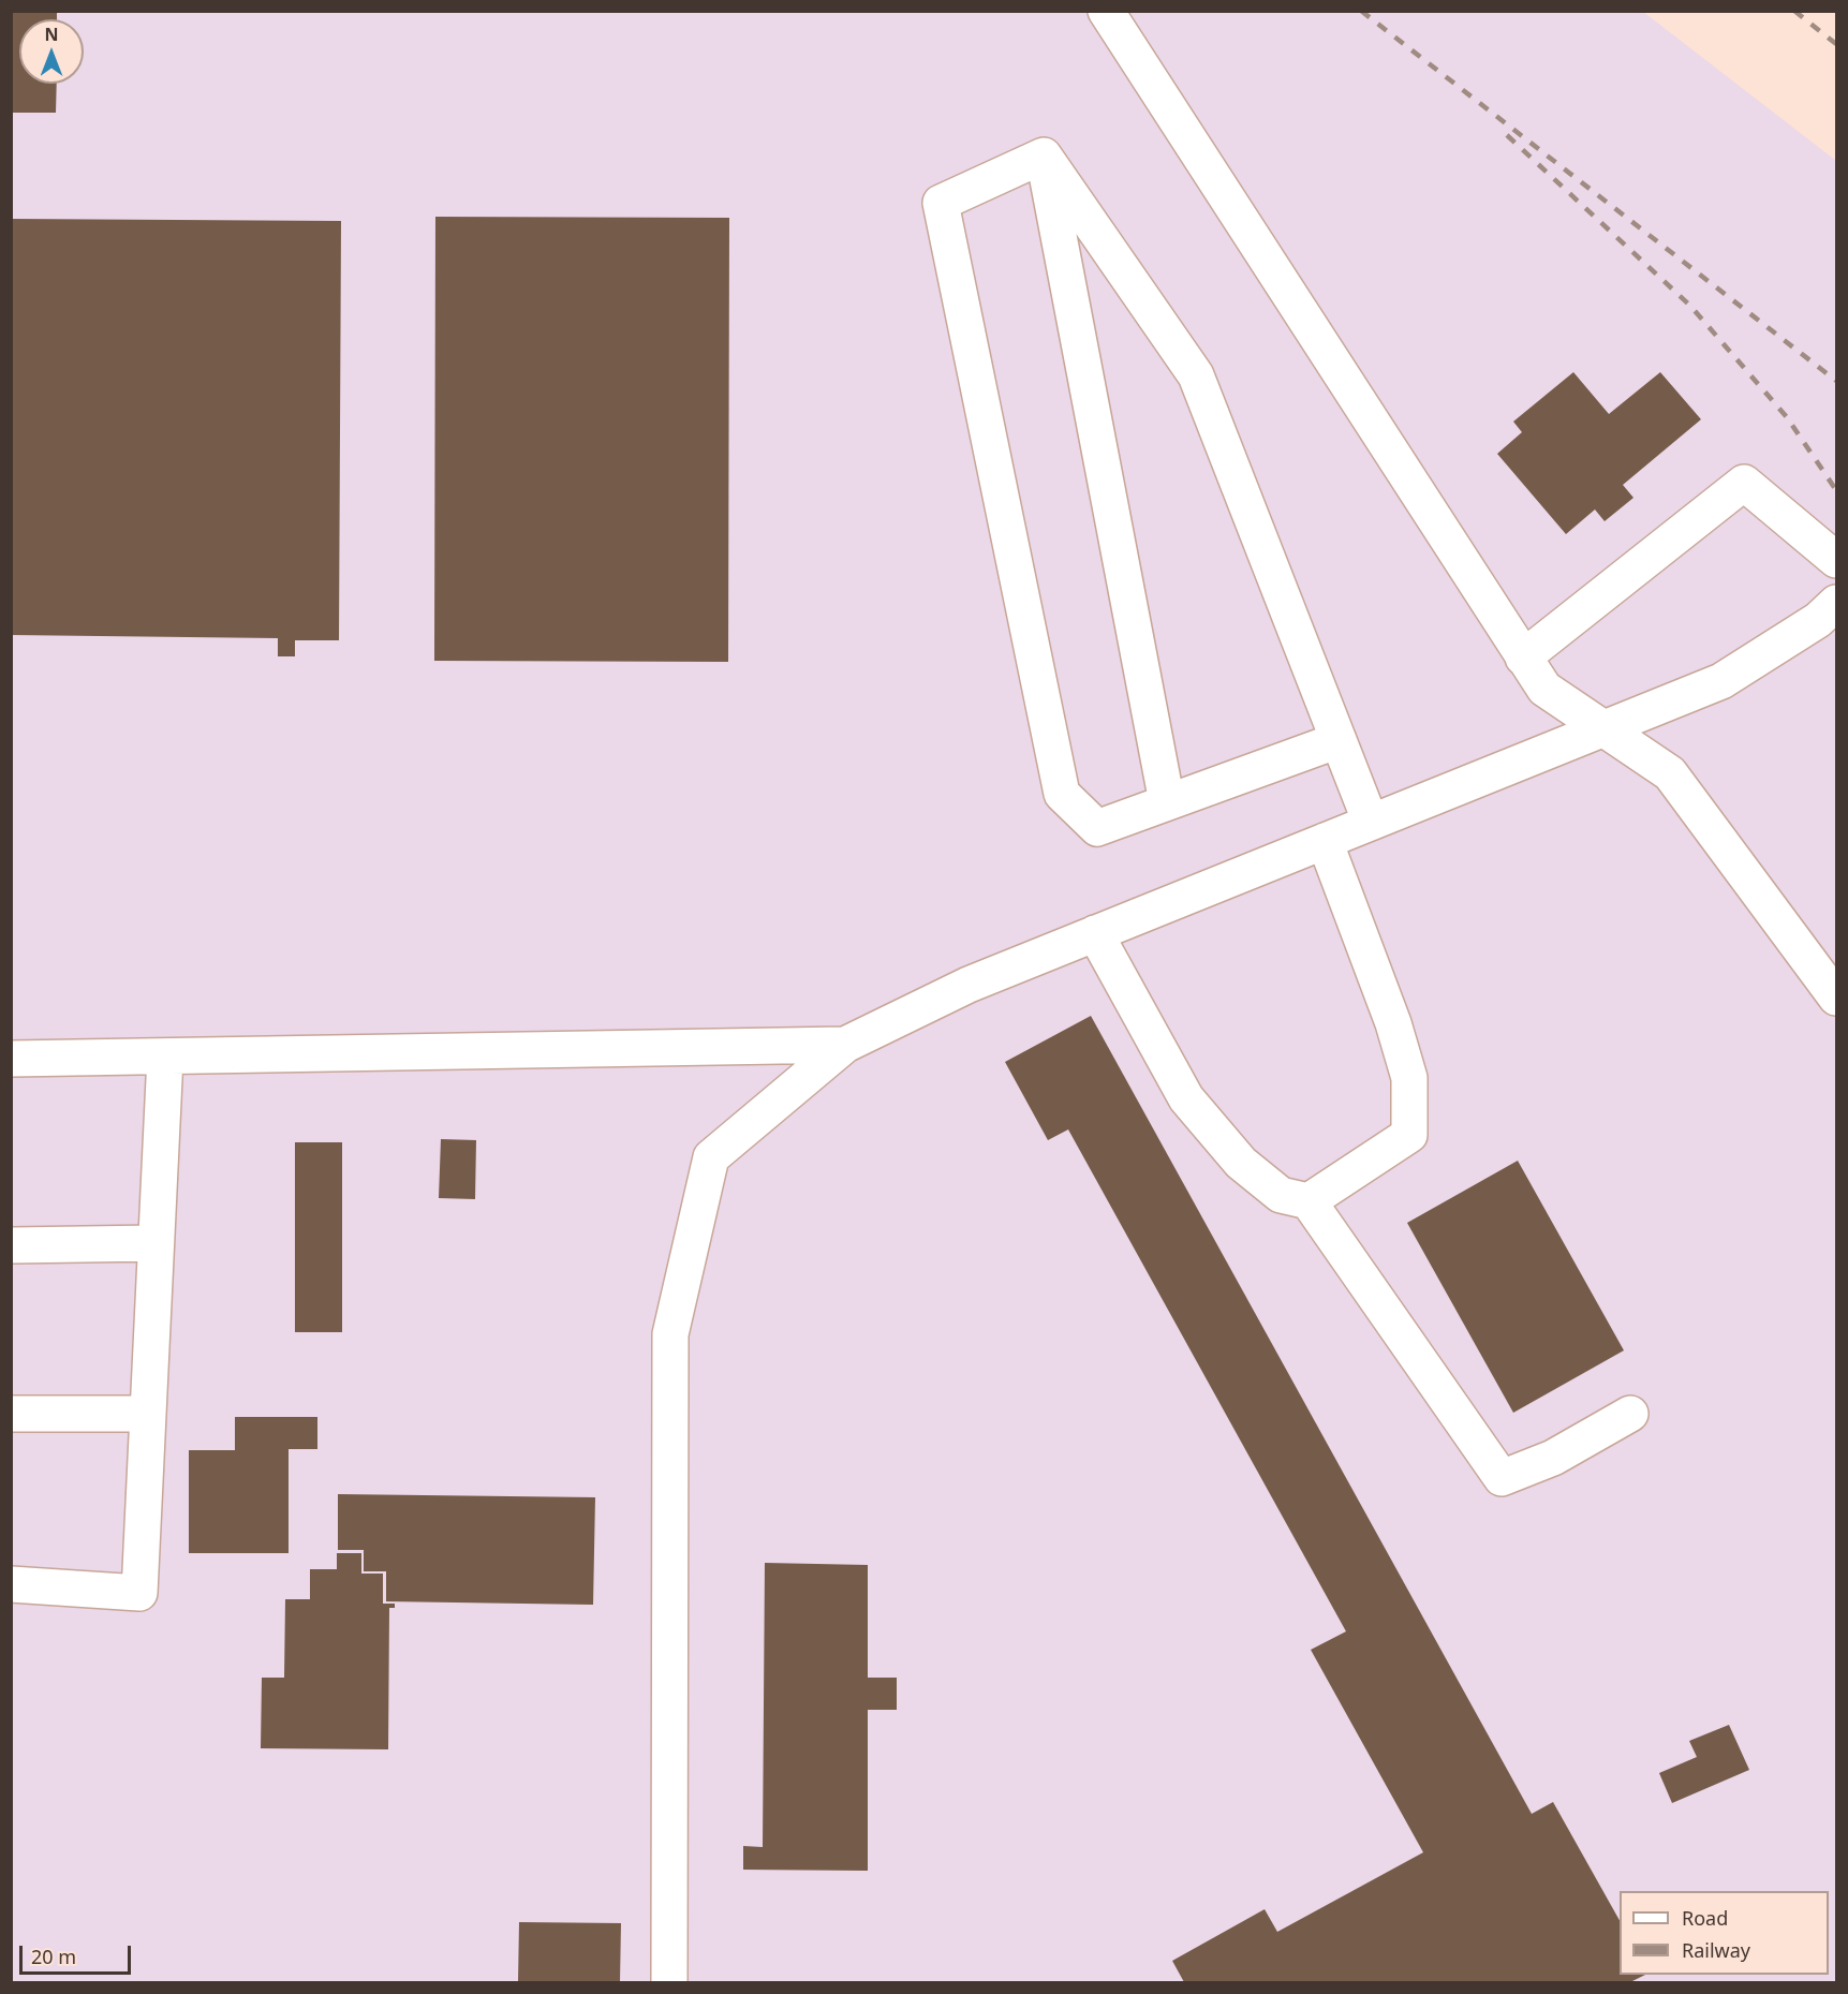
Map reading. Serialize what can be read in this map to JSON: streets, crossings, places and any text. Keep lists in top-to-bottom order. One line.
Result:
{"legend":["Road","Railway"],"scale_bar":"20 m","north":"top"}
